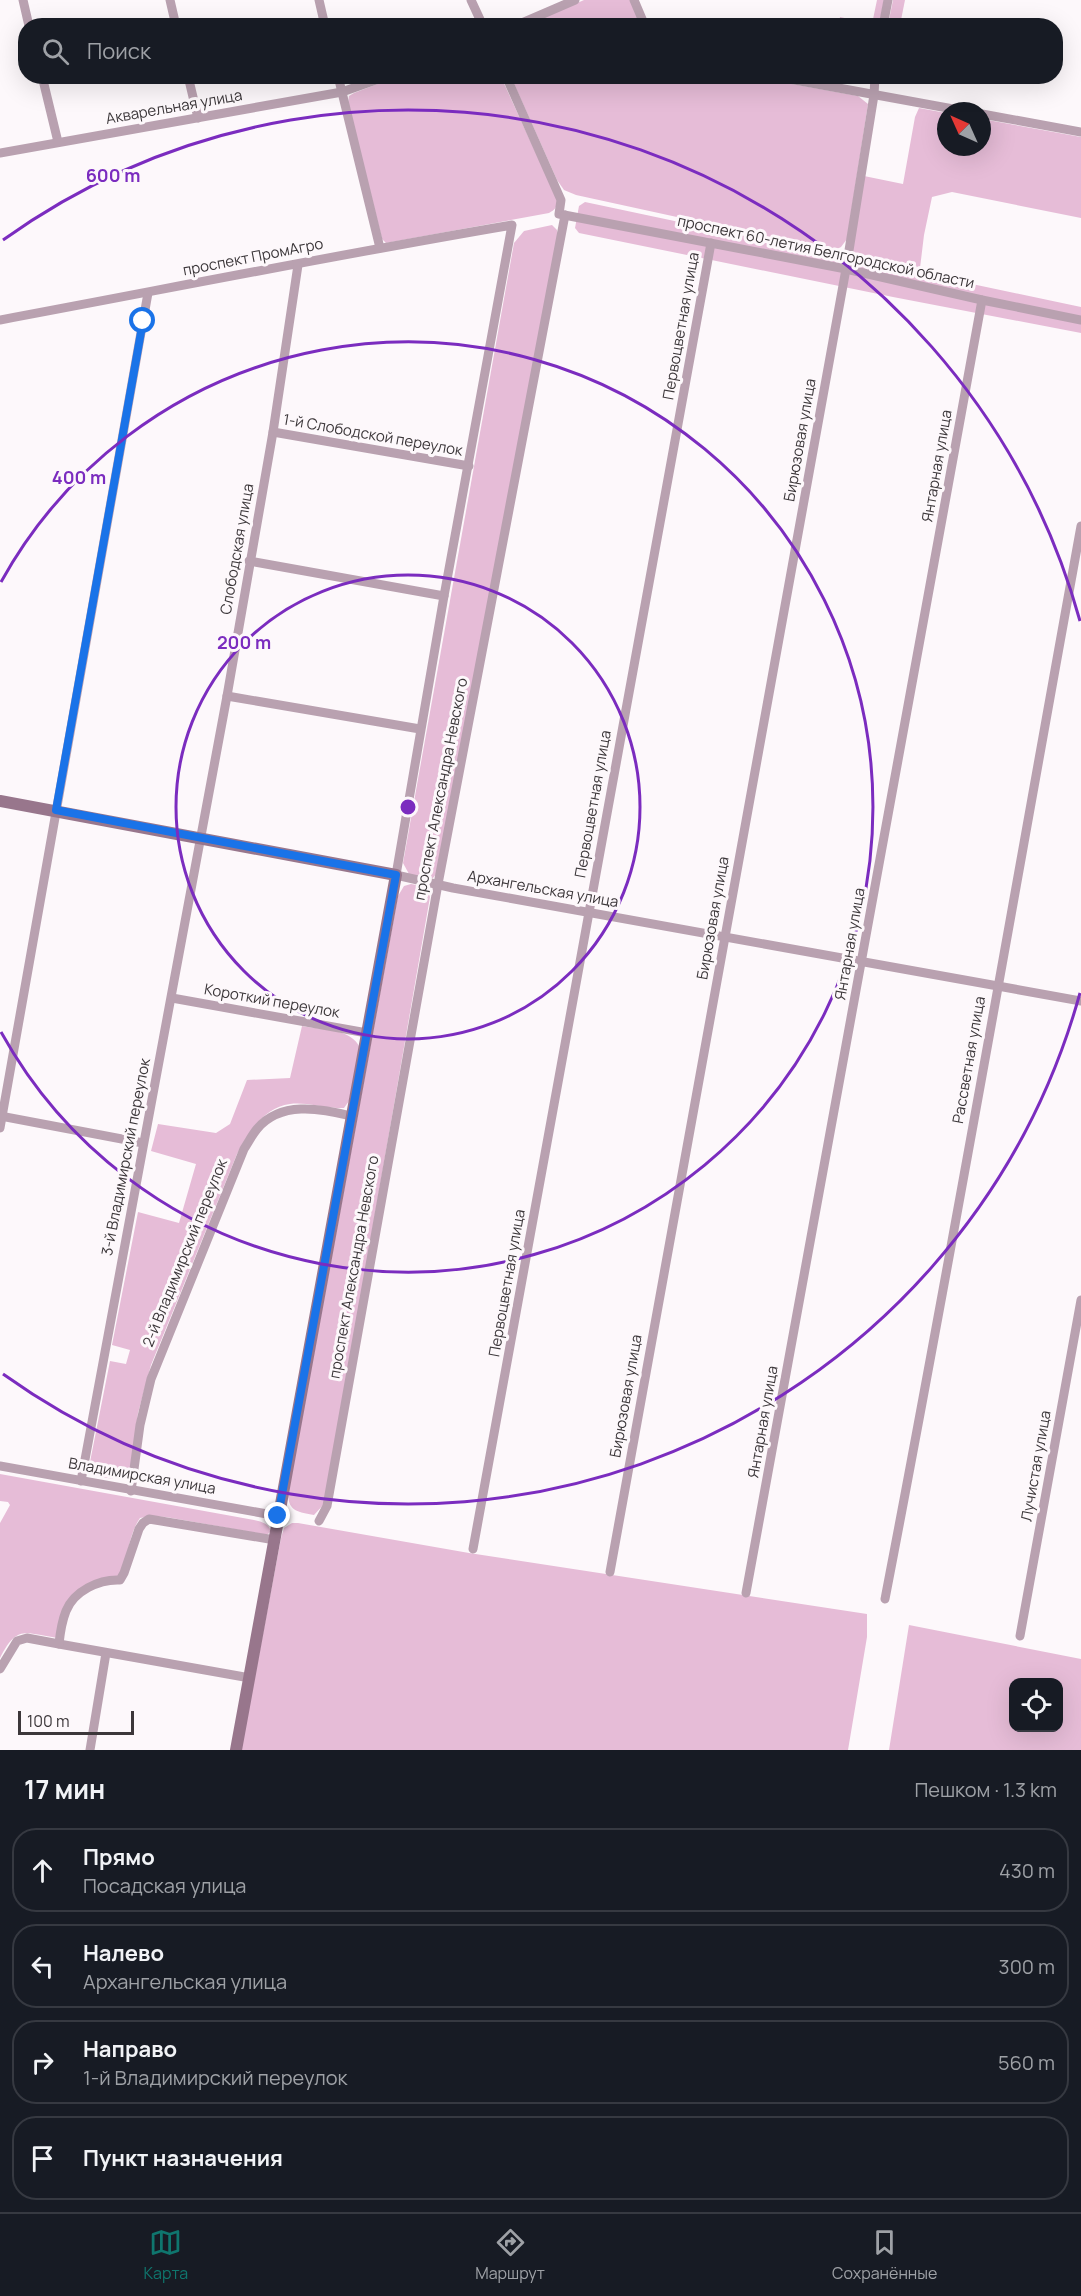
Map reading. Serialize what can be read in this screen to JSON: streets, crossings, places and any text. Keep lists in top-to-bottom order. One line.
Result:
{"streets":{"street":["Акварельная улица","проспект 60-летия Белгородской области","проспект ПромАгро","Первоцветная улица","1-й Слободской переулок","Бирюзовая улица","Янтарная улица","Слободская улица","проспект Александра Невского","Архангельская улица","Короткий переулок","Рассветная улица","3-й Владимирский переулок","2-й Владимирский переулок","Лучистая улица","Владимирская улица"]},"crossings":[["проспект 60-летия Белгородской области","Первоцветная улица"],["проспект 60-летия Белгородской области","Бирюзовая улица"],["проспект 60-летия Белгородской области","Янтарная улица"],["проспект 60-летия Белгородской области","проспект Александра Невского"],["проспект ПромАгро","Слободская улица"],["проспект ПромАгро","проспект Александра Невского"],["Первоцветная улица","Архангельская улица"],["1-й Слободской переулок","Слободская улица"],["1-й Слободской переулок","проспект Александра Невского"],["Бирюзовая улица","Архангельская улица"],["Янтарная улица","Архангельская улица"],["Слободская улица","Архангельская улица"],["Слободская улица","3-й Владимирский переулок"],["проспект Александра Невского","Архангельская улица"],["Архангельская улица","Рассветная улица"],["Архангельская улица","3-й Владимирский переулок"],["Короткий переулок","3-й Владимирский переулок"],["3-й Владимирский переулок","Владимирская улица"],["2-й Владимирский переулок","Владимирская улица"]],"scale_bar":"100 m","north":"top left","page":{"search":"Поиск","scale":"100 m","heading":["17 мин","Пешком · 1.3 km"],"list":[["Прямо","Посадская улица","430 m"],["Налево","Архангельская улица","300 m"],["Направо","1-й Владимирский переулок","560 m"],"Пункт назначения"],"nav":["Карта","Маршрут","Сохранённые"]},"rings":["600 m","400 m","200 m"]}
